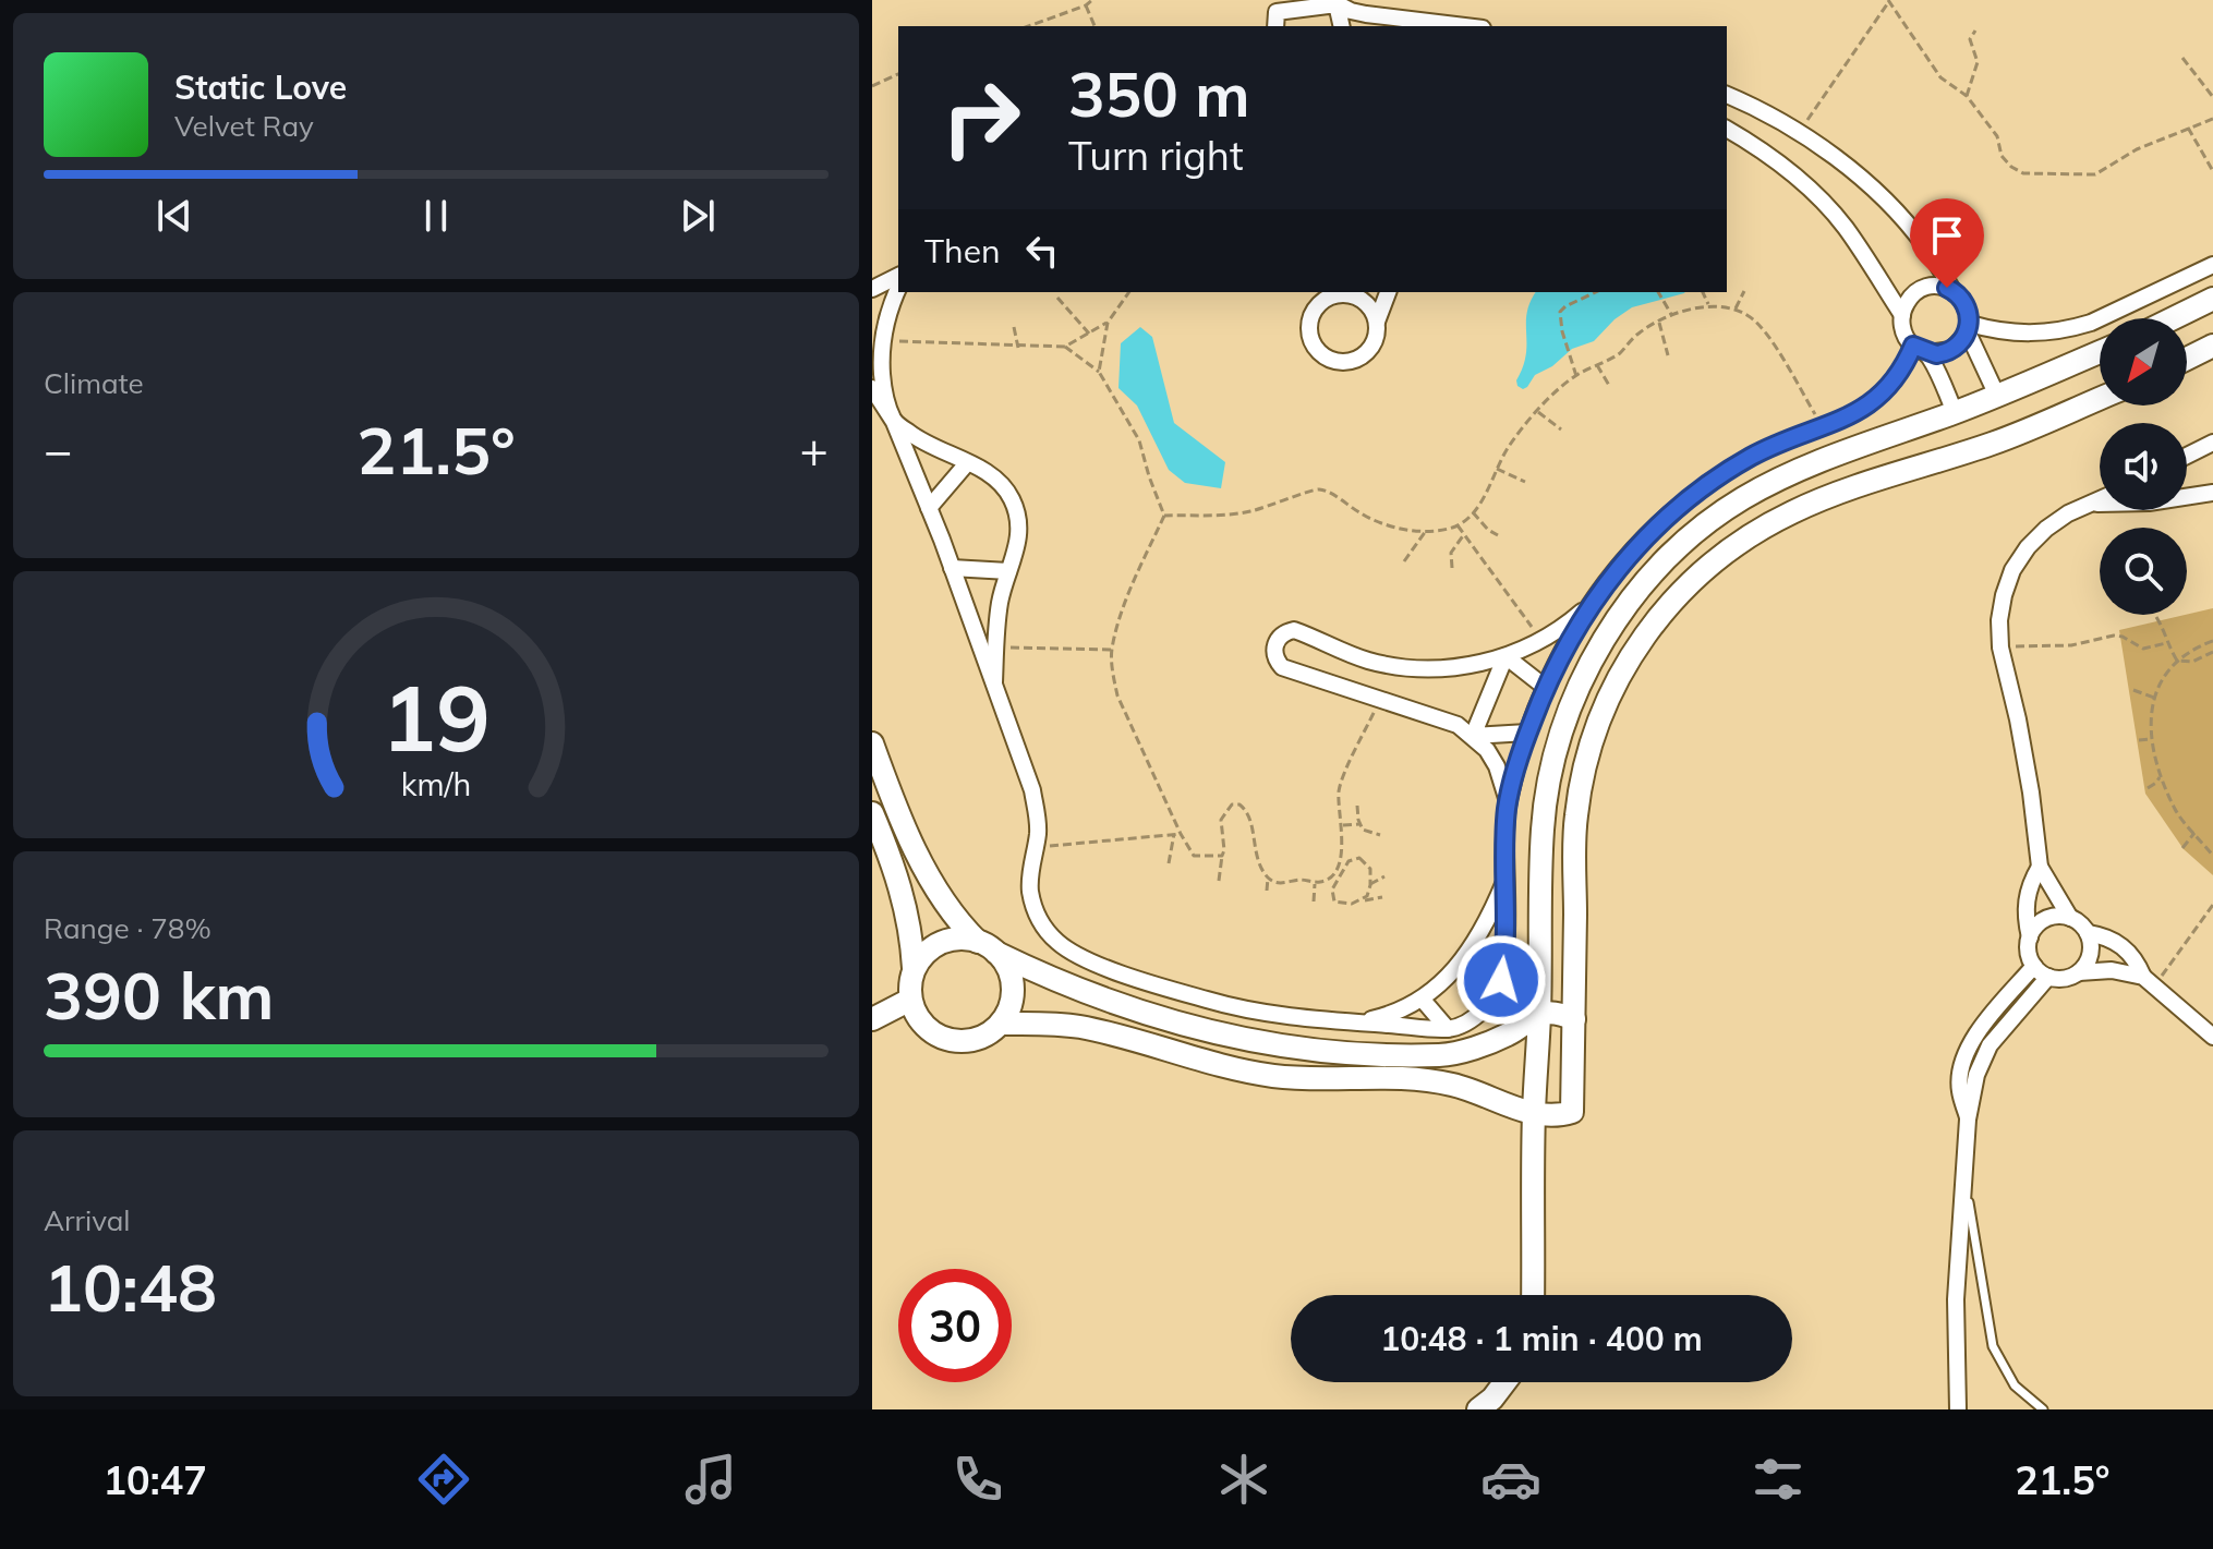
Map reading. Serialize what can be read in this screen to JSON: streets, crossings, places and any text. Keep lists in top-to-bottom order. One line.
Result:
{"north":"bottom left","page":{"turn":["350 m","Turn right"],"song":["Static Love","Velvet Ray"],"then":"Then","tile":["Climate",["Range · 78%","390 km"],["Arrival","10:48"]],"heat":["−","21.5°","+"],"limit":"30","trip":"10:48 · 1 min · 400 m","tabs":["10:47","21.5°"],"gauge":["19","km/h"]}}
